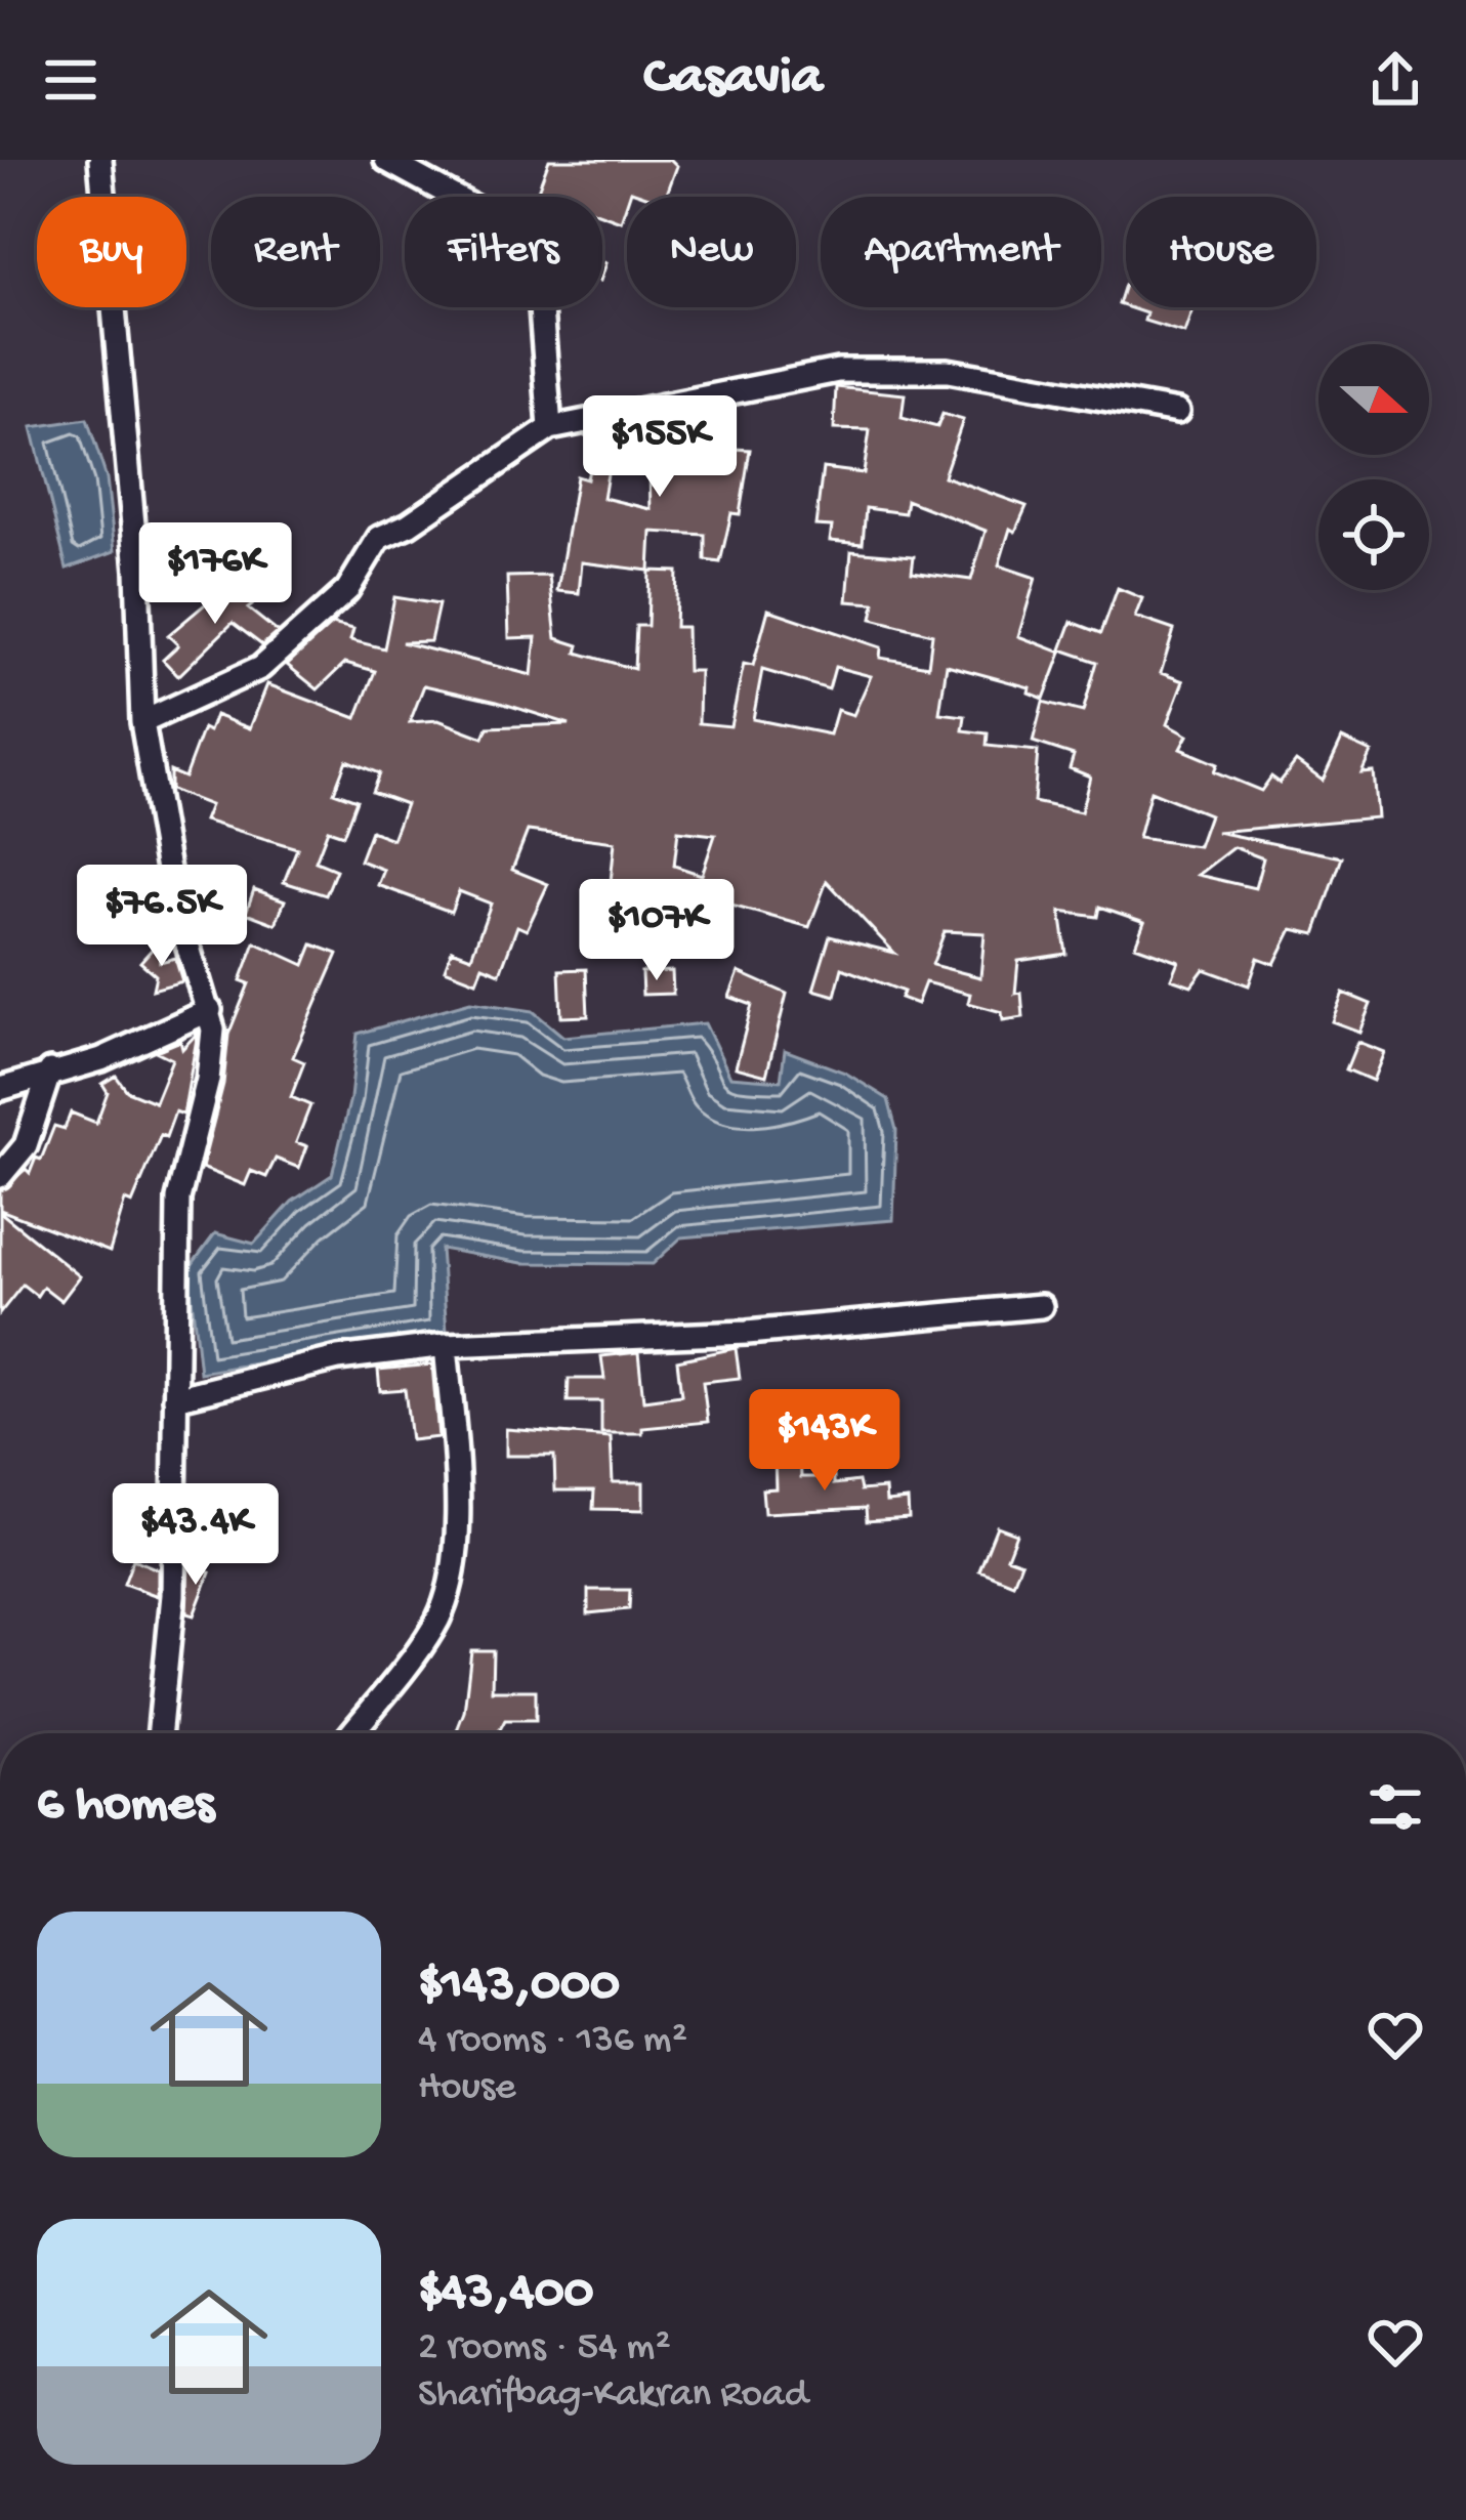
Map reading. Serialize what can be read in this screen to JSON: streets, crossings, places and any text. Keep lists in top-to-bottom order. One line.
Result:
{"north":"right","page":{"header":"Casavia","chip":["Buy","Rent","Filters","New","Apartment","House"],"price":["$155K","$176K","$76.5K","$107K","$143K","$43.4K"],"heading":"6 homes","list":[{"name":"$143,000","note":"4 rooms · 136 m² · House"},{"name":"$43,400","note":"2 rooms · 54 m² · Sharifbag-Kakran Road"}]}}
